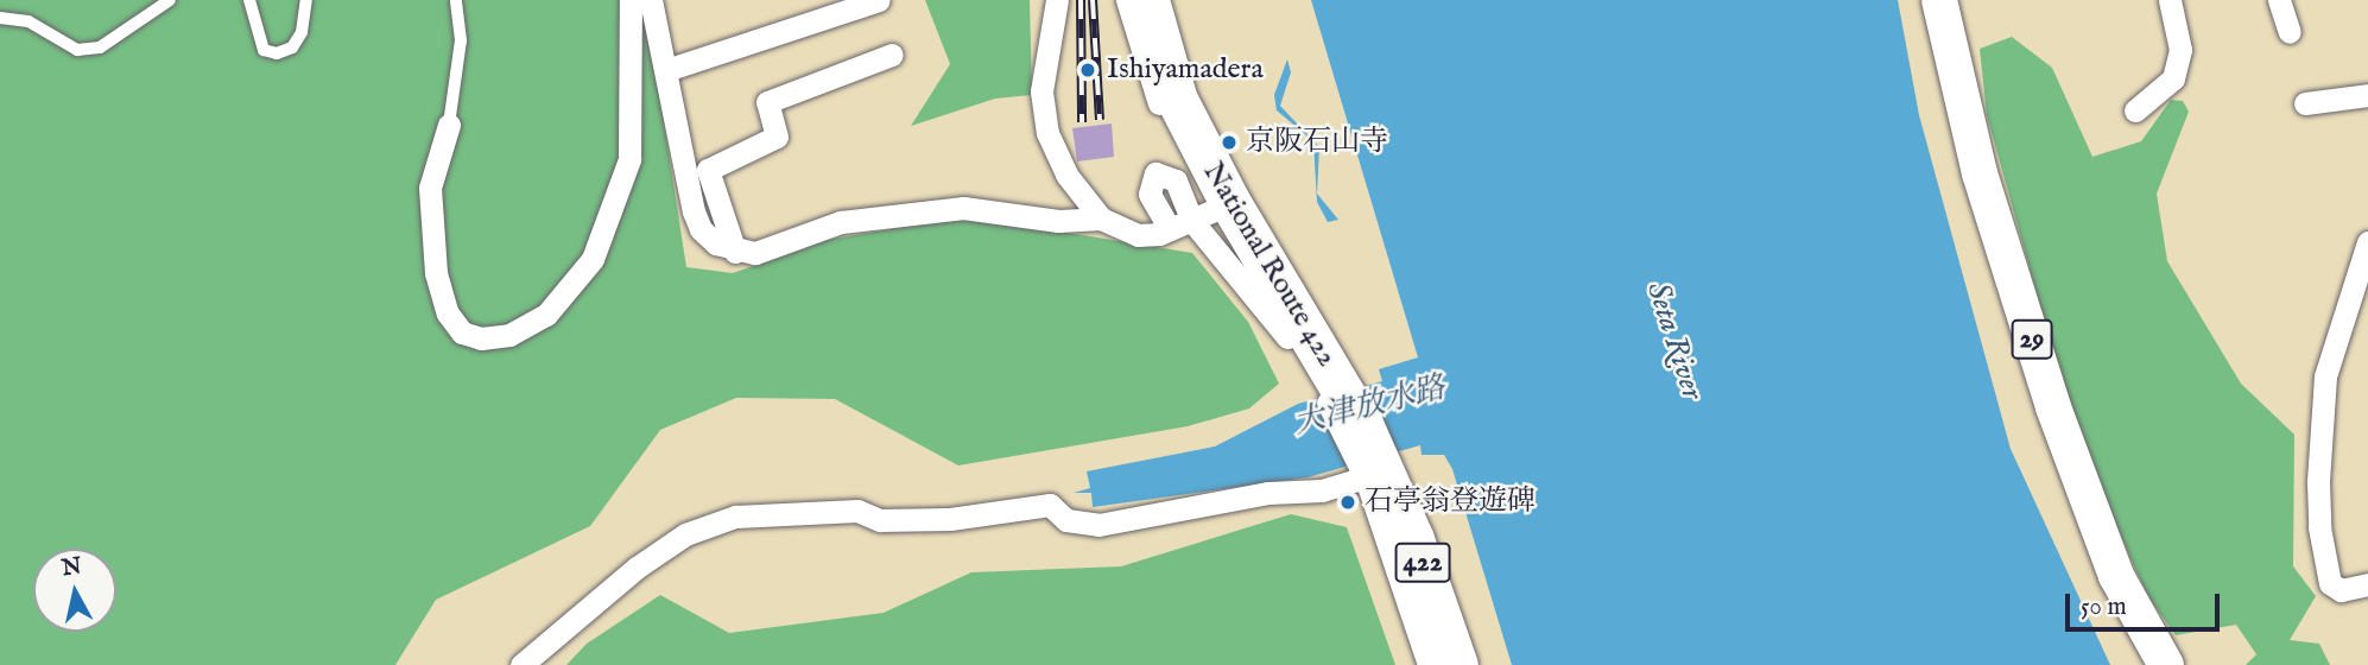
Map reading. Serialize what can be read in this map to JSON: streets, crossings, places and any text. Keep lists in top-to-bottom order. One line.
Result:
{"streets":{"highway":["National Route 422","422"],"main road":["29"]},"water":["Seta River","大津放水路"],"places":["Ishiyamadera","京阪石山寺","石亭翁登遊碑"],"scale_bar":"50 m","north":"top"}
